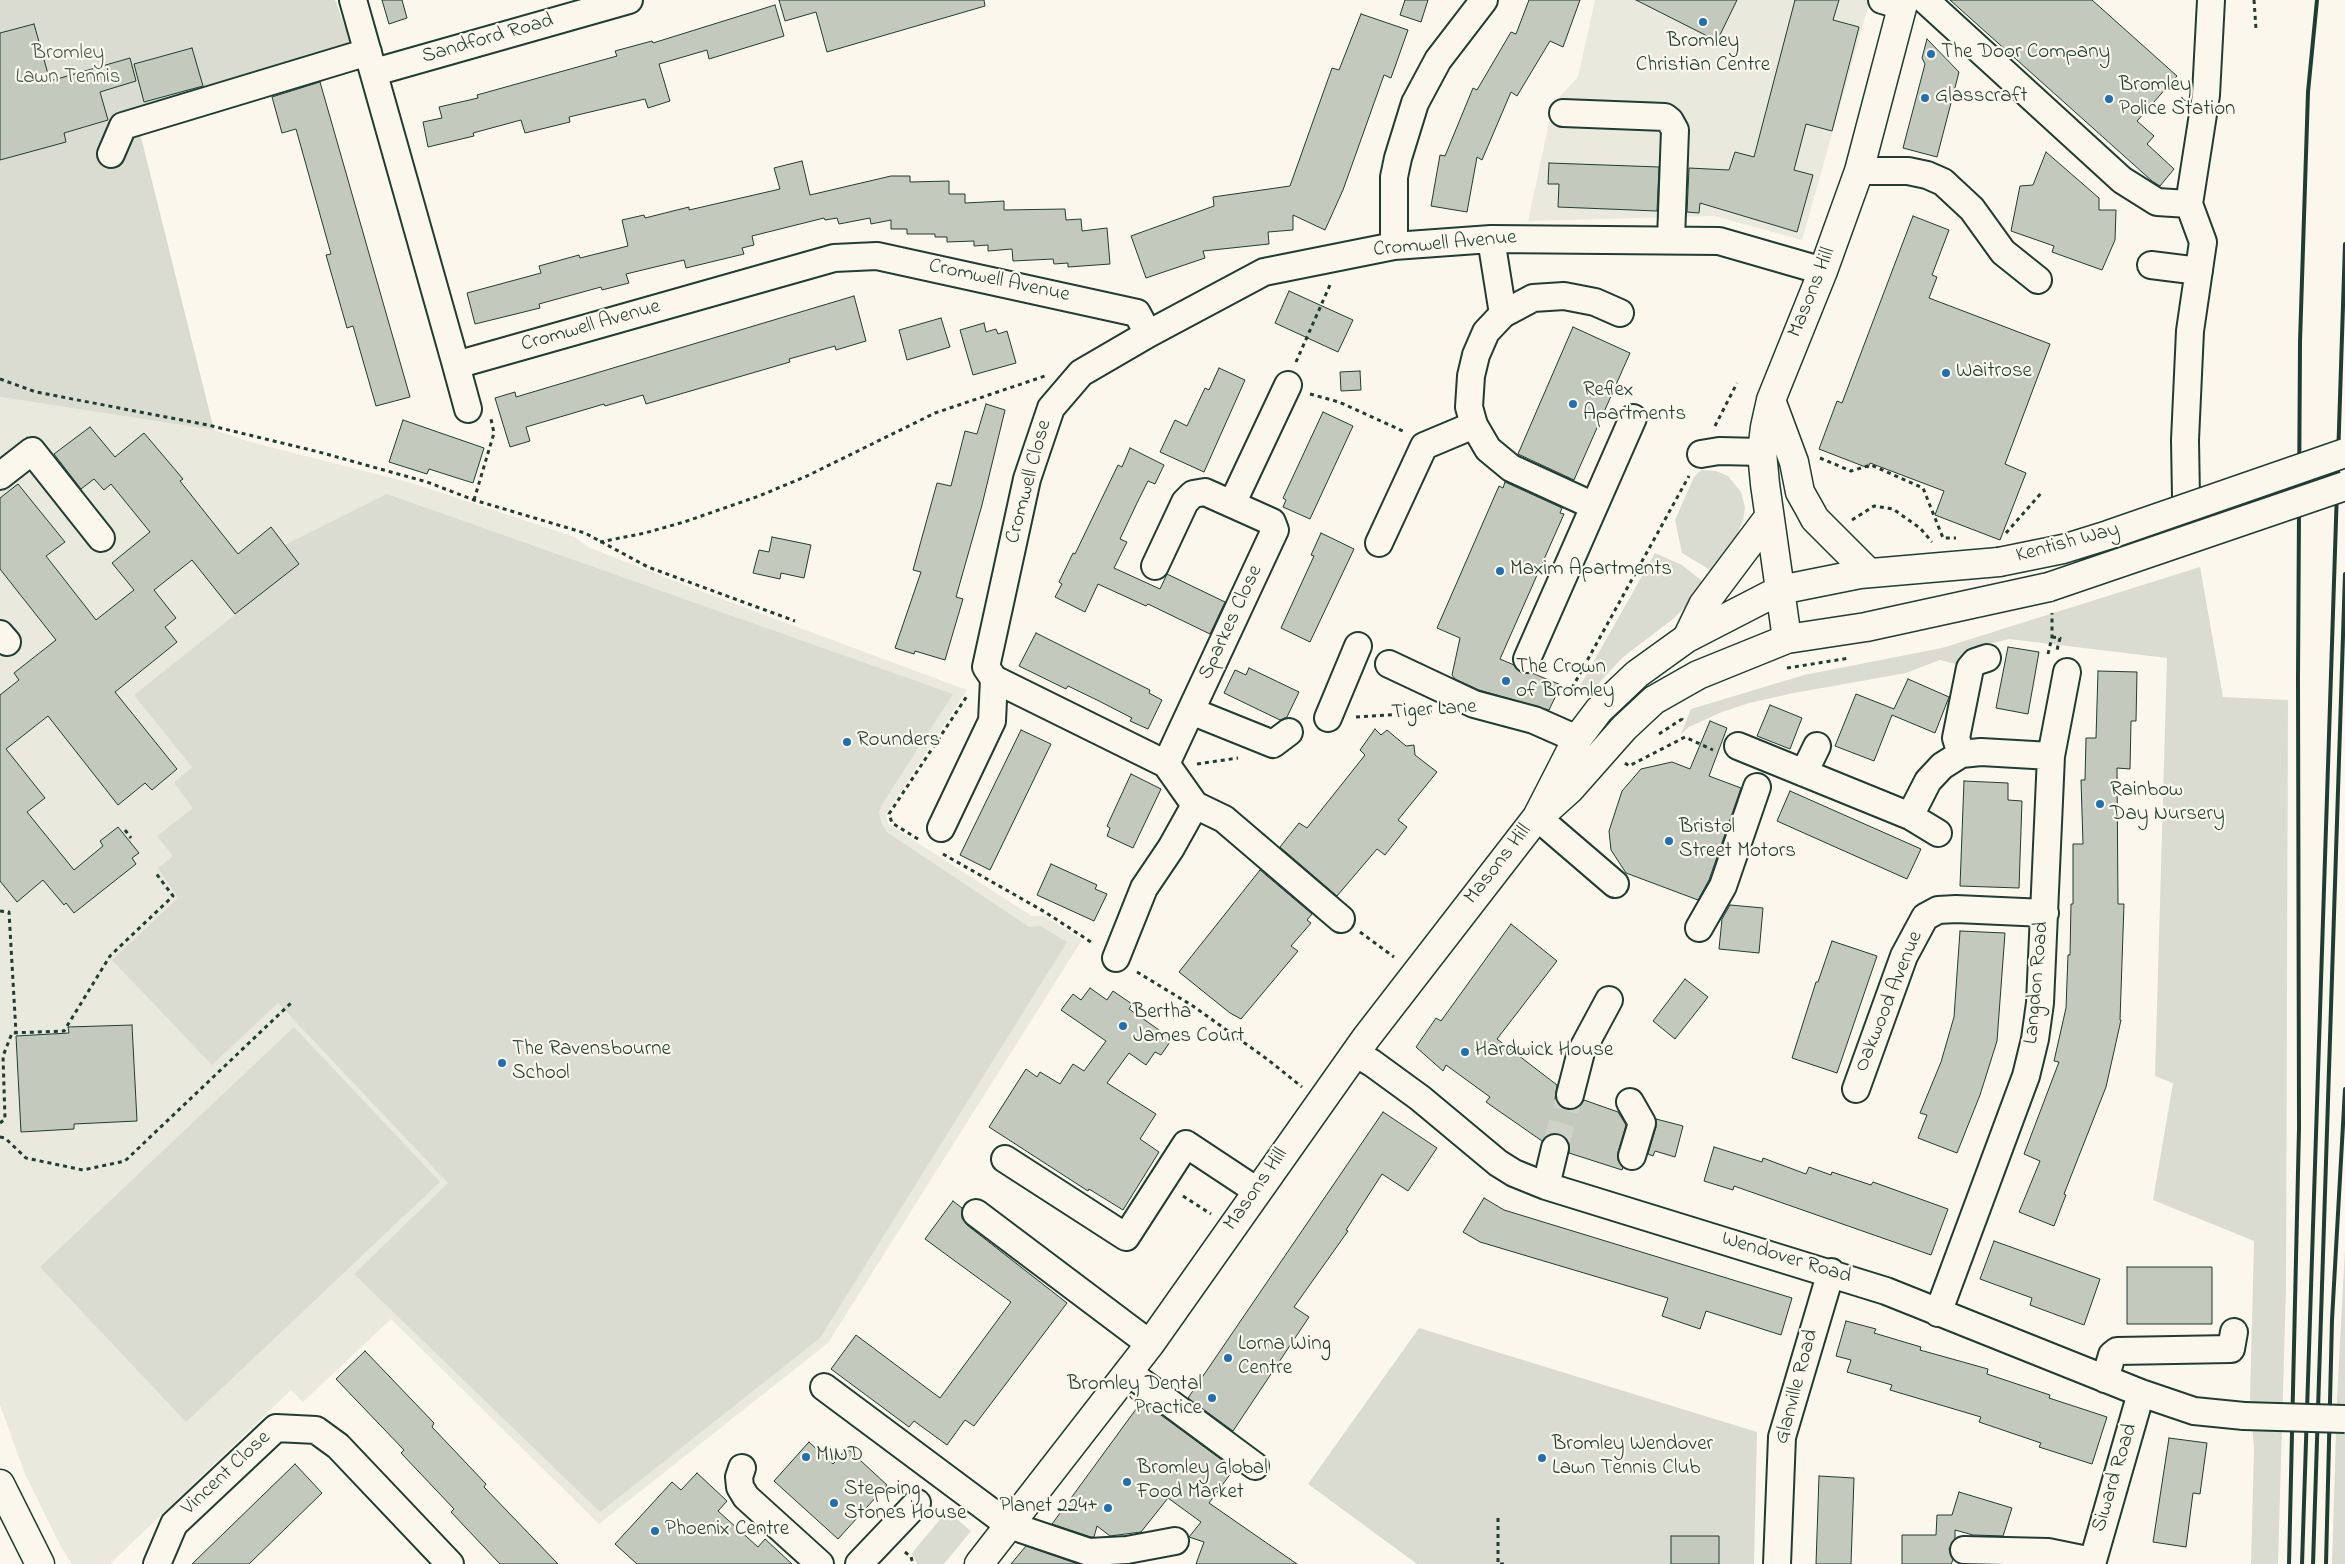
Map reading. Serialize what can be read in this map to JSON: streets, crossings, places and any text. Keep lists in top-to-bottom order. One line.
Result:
{"streets":{"main road":["Masons Hill","Kentish Way"],"street":["Sandford Road","Cromwell Avenue","Cromwell Close","Sparkes Close","Tiger Lane","Langdon Road","Oakwood Avenue","Wendover Road","Glanville Road","Vincent Close","Siward Road"]},"crossings":[["Cromwell Avenue","Masons Hill"],["Cromwell Avenue","Cromwell Close"],["Masons Hill","Kentish Way"],["Masons Hill","Tiger Lane"],["Masons Hill","Wendover Road"],["Langdon Road","Oakwood Avenue"],["Langdon Road","Wendover Road"],["Wendover Road","Glanville Road"],["Wendover Road","Siward Road"]],"parks":["Bromley Lawn Tennis"],"places":["Bromley Christian Centre","The Door Company","Glasscraft","Bromley Police Station","Waitrose","Reflex Apartments","Maxim Apartments","The Crown of Bromley","Rounders","Rainbow Day Nursery","Bristol Street Motors","Bertha James Court","Hardwick House","The Ravensbourne School","Lorna Wing Centre","Bromley Dental Practice","MIND","Bromley Wendover Lawn Tennis Club","Bromley Global Food Market","Stepping Stones House","Planet 224+","Phoenix Centre"]}
